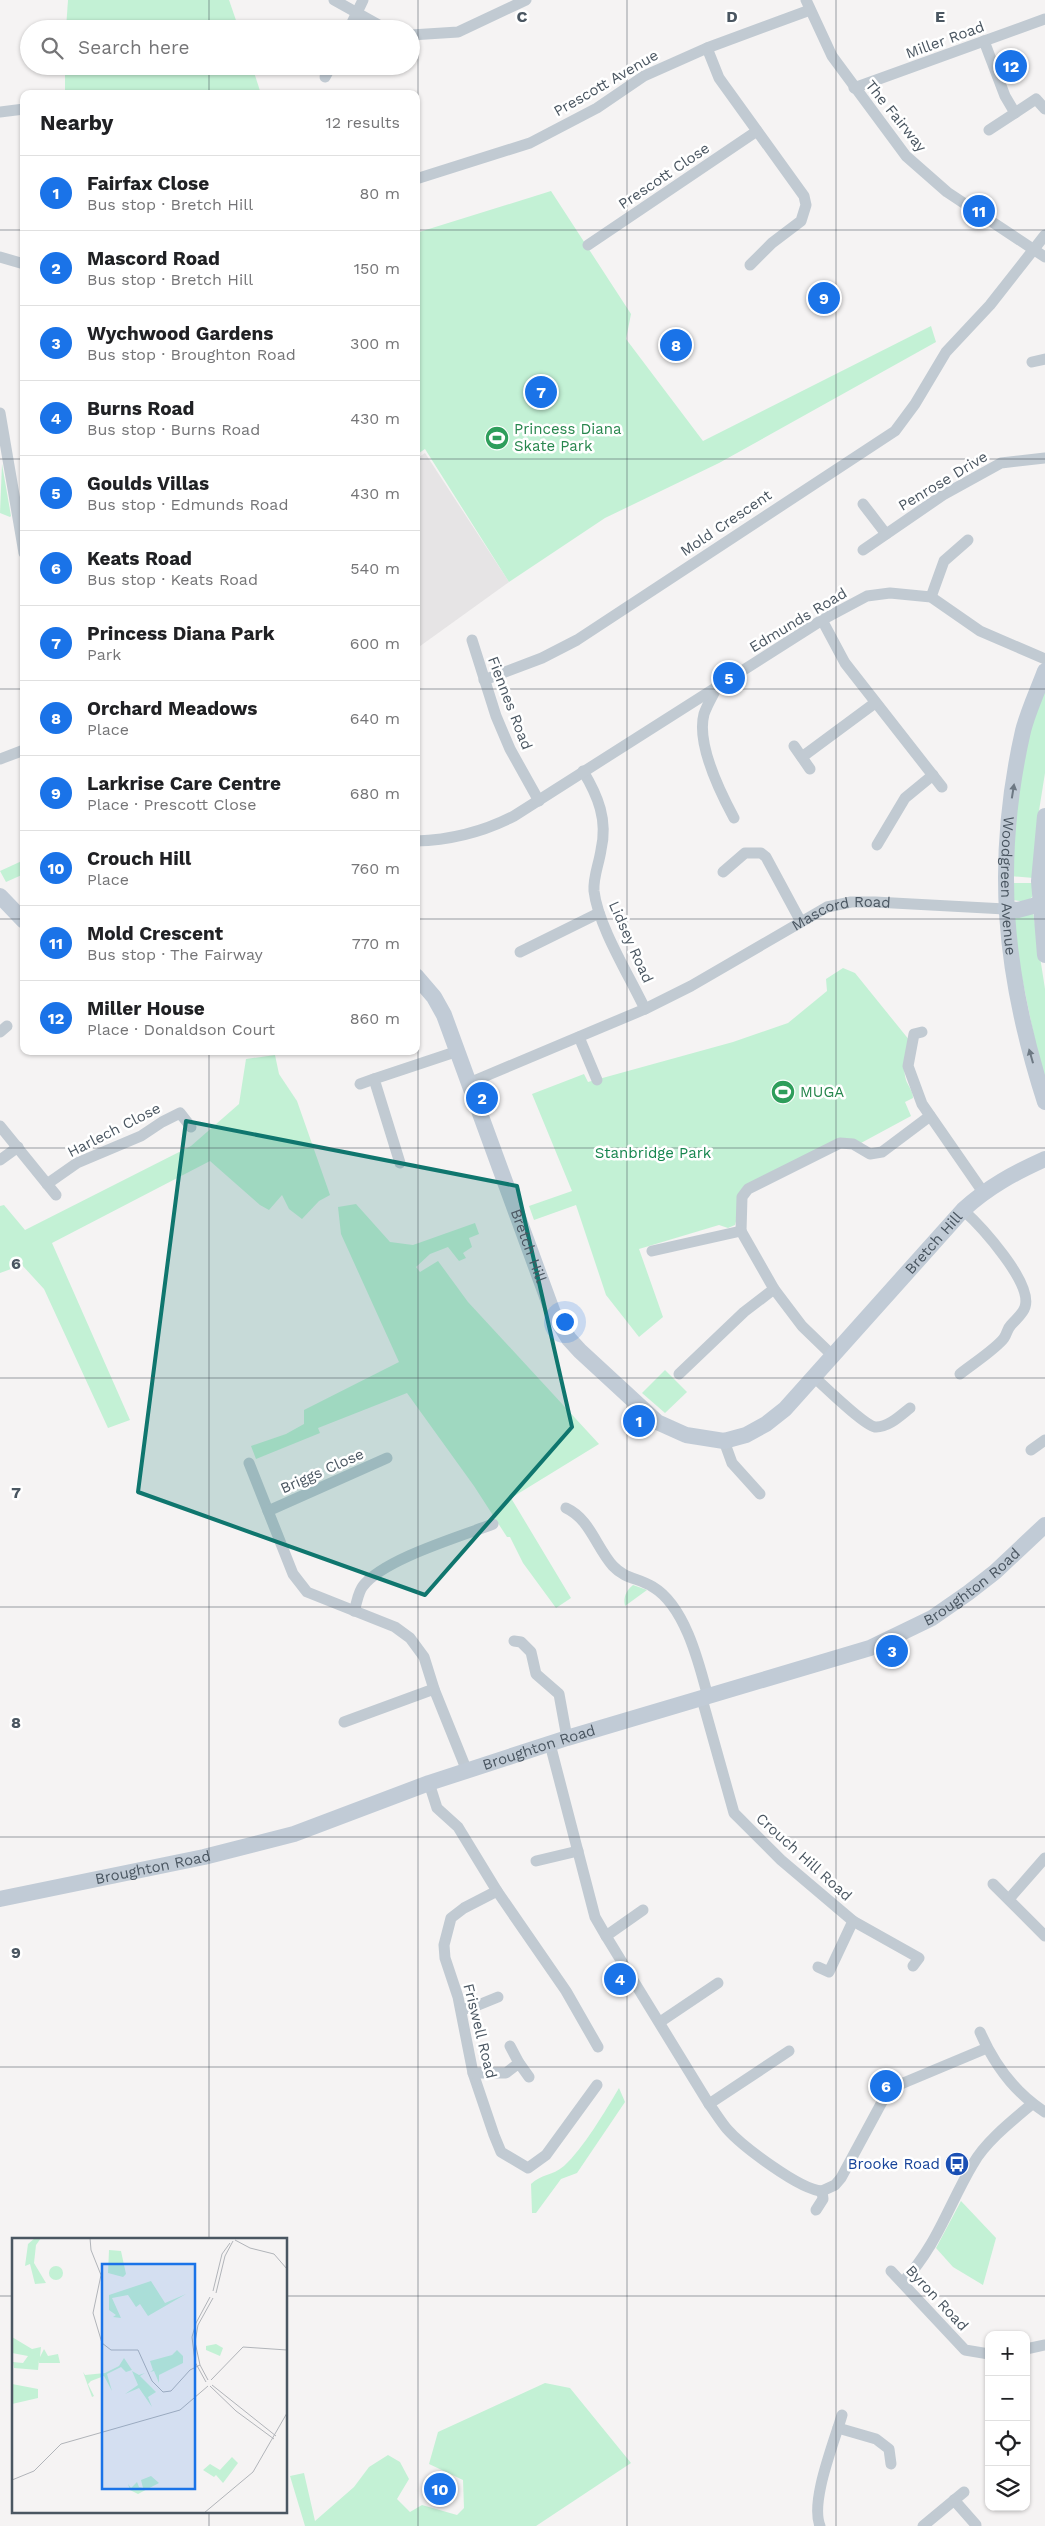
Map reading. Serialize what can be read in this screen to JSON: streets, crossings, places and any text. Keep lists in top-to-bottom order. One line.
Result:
{"streets":{"street":["Miller Road","Prescott Avenue","The Fairway","Prescott Close","Penrose Drive","Mold Crescent","Edmunds Road","Fiennes Road","Woodgreen Avenue","Mascord Road","Lidsey Road","Harlech Close","Bretch Hill","Briggs Close","Broughton Road","Crouch Hill Road","Friswell Road","Byron Road"]},"crossings":[["Miller Road","The Fairway"],["Prescott Avenue","The Fairway"],["The Fairway","Mold Crescent"],["Mold Crescent","Fiennes Road"],["Edmunds Road","Fiennes Road"],["Edmunds Road","Lidsey Road"],["Woodgreen Avenue","Mascord Road"],["Mascord Road","Lidsey Road"],["Mascord Road","Bretch Hill"],["Broughton Road","Crouch Hill Road"]],"parks":["Stanbridge Park"],"places":{"sports":["Princess Diana Skate Park","MUGA"],"bus stop":["Brooke Road"]},"page":{"search":"Search here","pins":["12","11","9","8","7","5","2","1","3","4","6","10"],"heading":["Nearby","12 results"],"list":[{"mark":"1","name":"Fairfax Close","note":"Bus stop · Bretch Hill","value":"80 m"},{"mark":"2","name":"Mascord Road","note":"Bus stop · Bretch Hill","value":"150 m"},{"mark":"3","name":"Wychwood Gardens","note":"Bus stop · Broughton Road","value":"300 m"},{"mark":"4","name":"Burns Road","note":"Bus stop · Burns Road","value":"430 m"},{"mark":"5","name":"Goulds Villas","note":"Bus stop · Edmunds Road","value":"430 m"},{"mark":"6","name":"Keats Road","note":"Bus stop · Keats Road","value":"540 m"},{"mark":"7","name":"Princess Diana Park","note":"Park","value":"600 m"},{"mark":"8","name":"Orchard Meadows","note":"Place","value":"640 m"},{"mark":"9","name":"Larkrise Care Centre","note":"Place · Prescott Close","value":"680 m"},{"mark":"10","name":"Crouch Hill","note":"Place","value":"760 m"},{"mark":"11","name":"Mold Crescent","note":"Bus stop · The Fairway","value":"770 m"},{"mark":"12","name":"Miller House","note":"Place · Donaldson Court","value":"860 m"}],"map_buttons":["+","−"]},"grid":{"columns":["C","D","E"],"rows":["6","7","8","9"]}}
